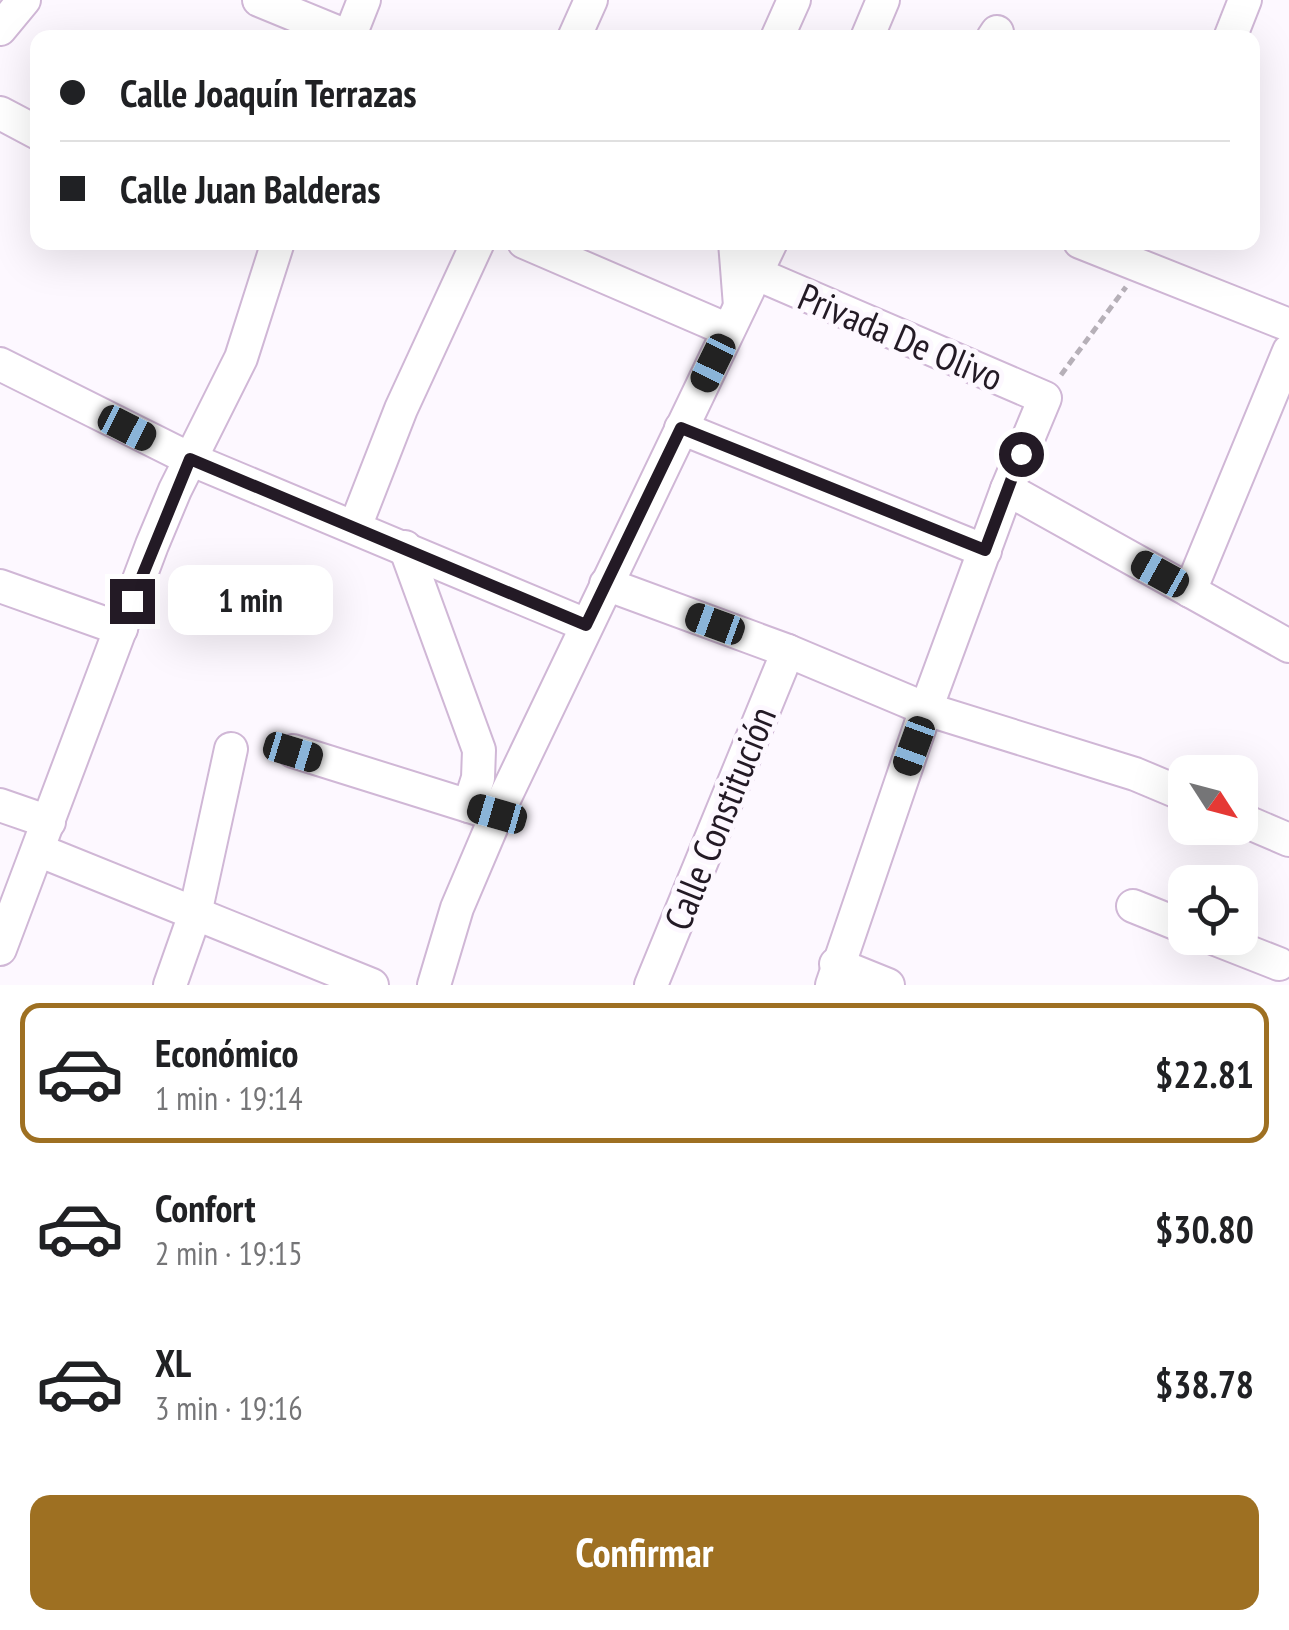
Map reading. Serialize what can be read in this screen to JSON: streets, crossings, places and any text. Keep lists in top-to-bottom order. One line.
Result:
{"streets":{"street":["Privada De Olivo","Calle Constitución"]},"north":"bottom right","page":{"banner":["Calle Joaquín Terrazas","Calle Juan Balderas"],"bubble":"1 min","list":[{"name":"Económico","note":"1 min · 19:14","value":"$22.81"},{"name":"Confort","note":"2 min · 19:15","value":"$30.80"},{"name":"XL","note":"3 min · 19:16","value":"$38.78"}],"buttons":"Confirmar"}}
